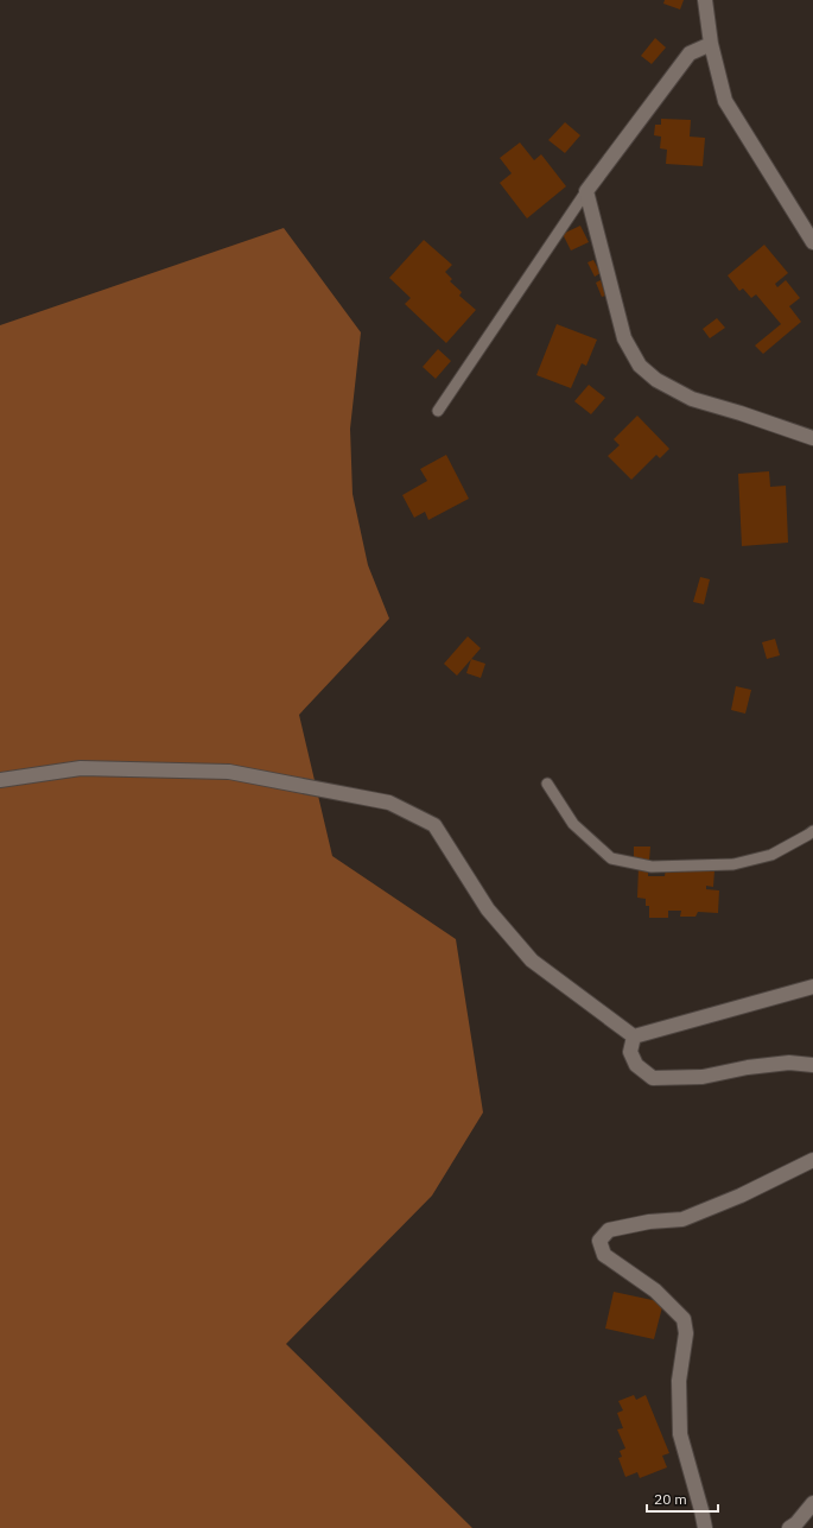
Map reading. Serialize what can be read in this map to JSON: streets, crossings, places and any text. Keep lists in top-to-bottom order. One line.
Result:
{"scale_bar":"20 m"}
